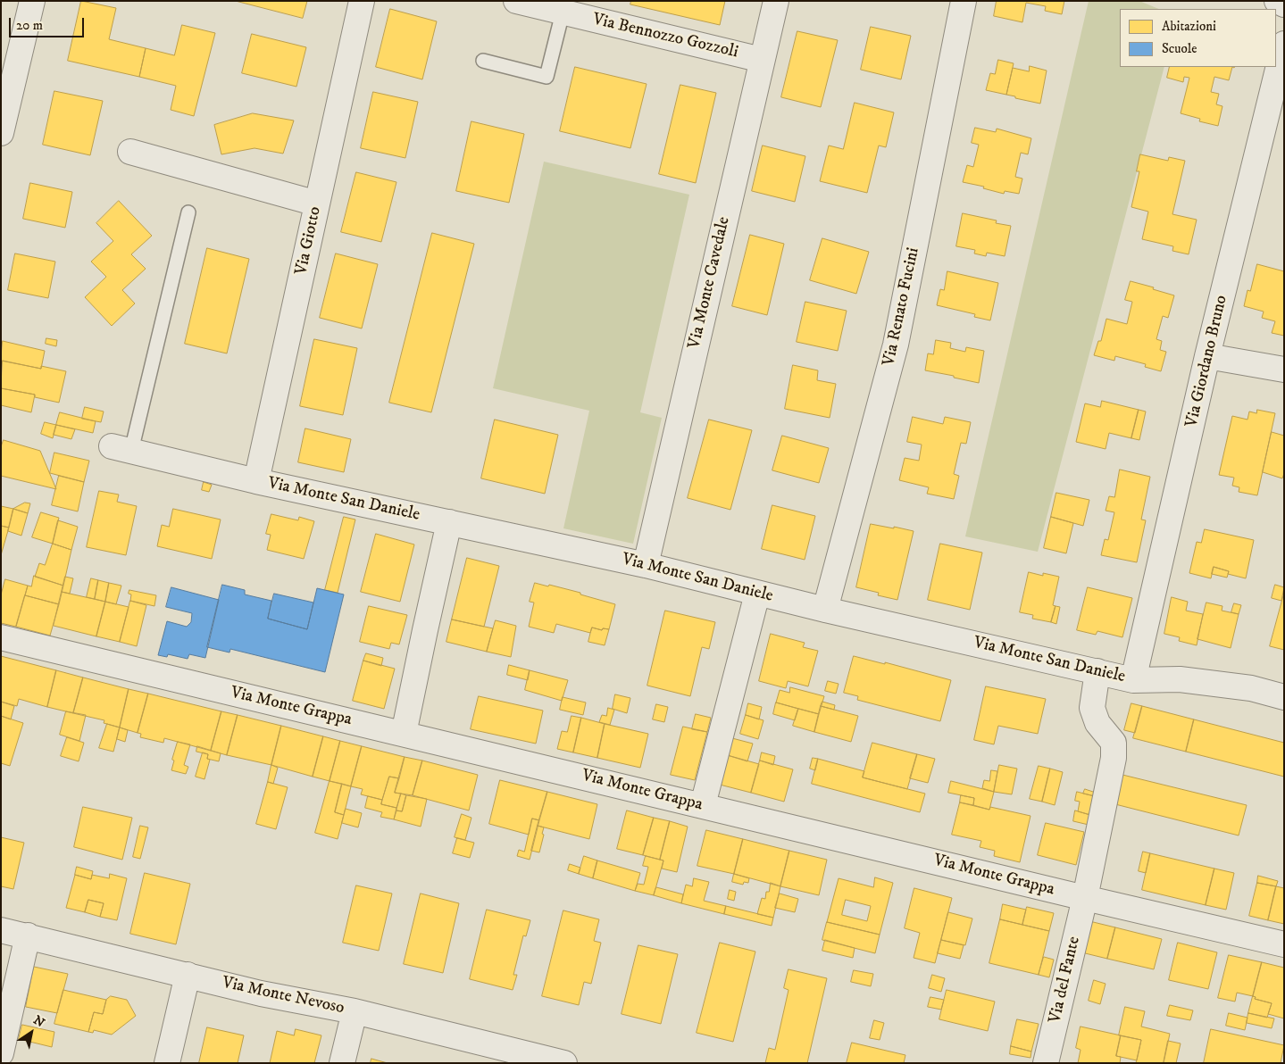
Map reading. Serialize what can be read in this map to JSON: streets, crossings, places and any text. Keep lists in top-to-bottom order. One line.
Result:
{"streets":{"street":["Via Bennozzo Gozzoli","Via Giotto","Via Monte Cavedale","Via Renato Fucini","Via Giordano Bruno","Via Monte San Daniele","Via Monte Grappa","Via del Fante","Via Monte Nevoso"]},"crossings":[["Via Bennozzo Gozzoli","Via Monte Cavedale"],["Via Giotto","Via Monte San Daniele"],["Via Monte Cavedale","Via Monte San Daniele"],["Via Renato Fucini","Via Monte San Daniele"],["Via Giordano Bruno","Via Monte San Daniele"],["Via Monte San Daniele","Via del Fante"],["Via Monte Grappa","Via del Fante"]],"legend":["Abitazioni","Scuole"],"scale_bar":"20 m","north":"top right"}
